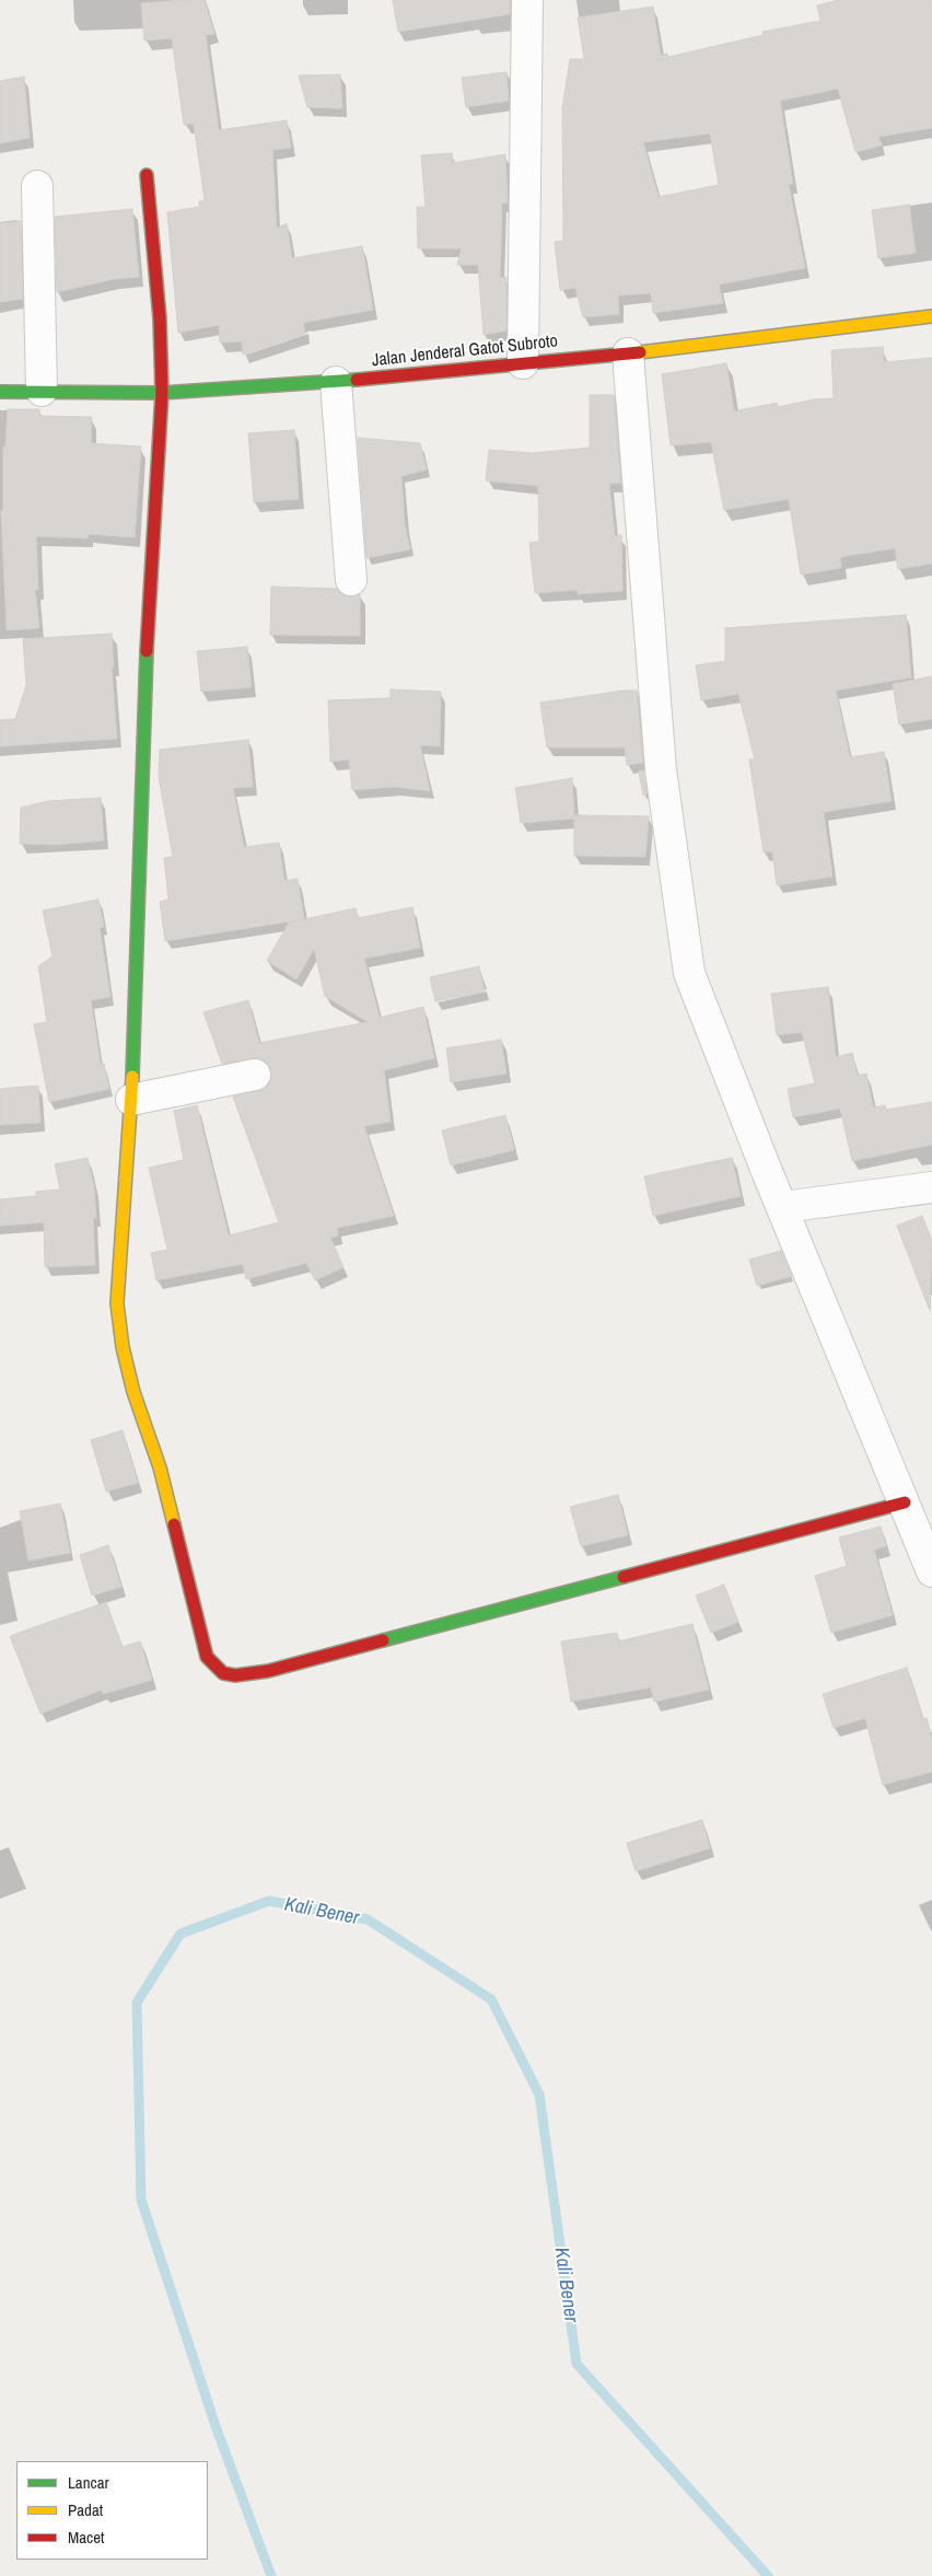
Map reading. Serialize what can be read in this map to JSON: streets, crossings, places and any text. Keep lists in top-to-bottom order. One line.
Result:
{"streets":{"main road":["Jalan Jenderal Gatot Subroto"]},"water":["Kali Bener"],"legend":["Lancar","Padat","Macet"]}
